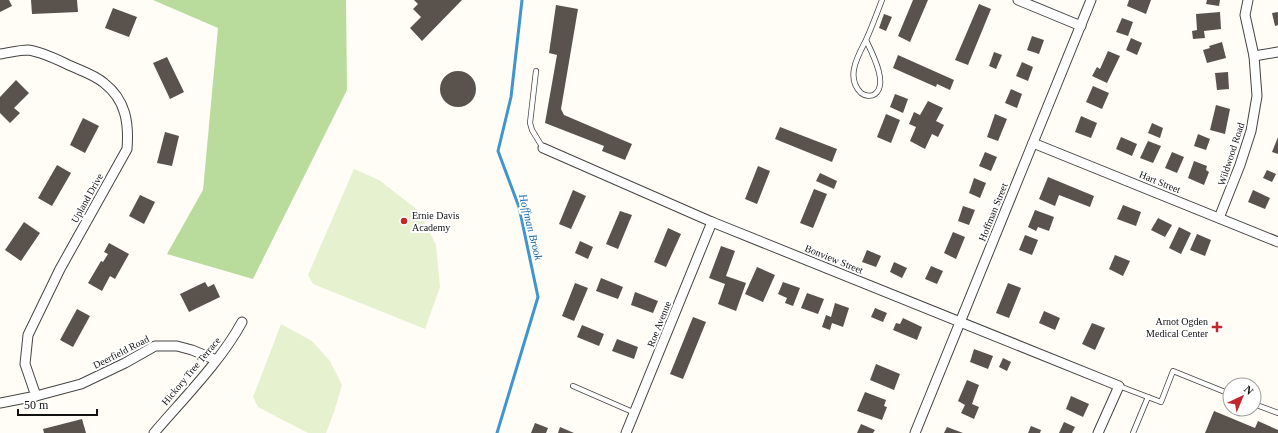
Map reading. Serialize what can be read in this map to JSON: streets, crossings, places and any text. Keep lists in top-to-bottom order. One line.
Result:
{"streets":{"street":["Wildwood Road","Hart Street","Upland Drive","Hoffman Street","Bonview Street","Roe Avenue","Deerfield Road","Hickory Tree Terrace"]},"crossings":[["Wildwood Road","Hart Street"],["Hart Street","Hoffman Street"],["Upland Drive","Deerfield Road"],["Hoffman Street","Bonview Street"],["Bonview Street","Roe Avenue"],["Deerfield Road","Hickory Tree Terrace"]],"water":["Hoffman Brook"],"places":{"other":["Ernie Davis Academy"],"health":["Arnot Ogden Medical Center"]},"scale_bar":"50 m","north":"top right"}
